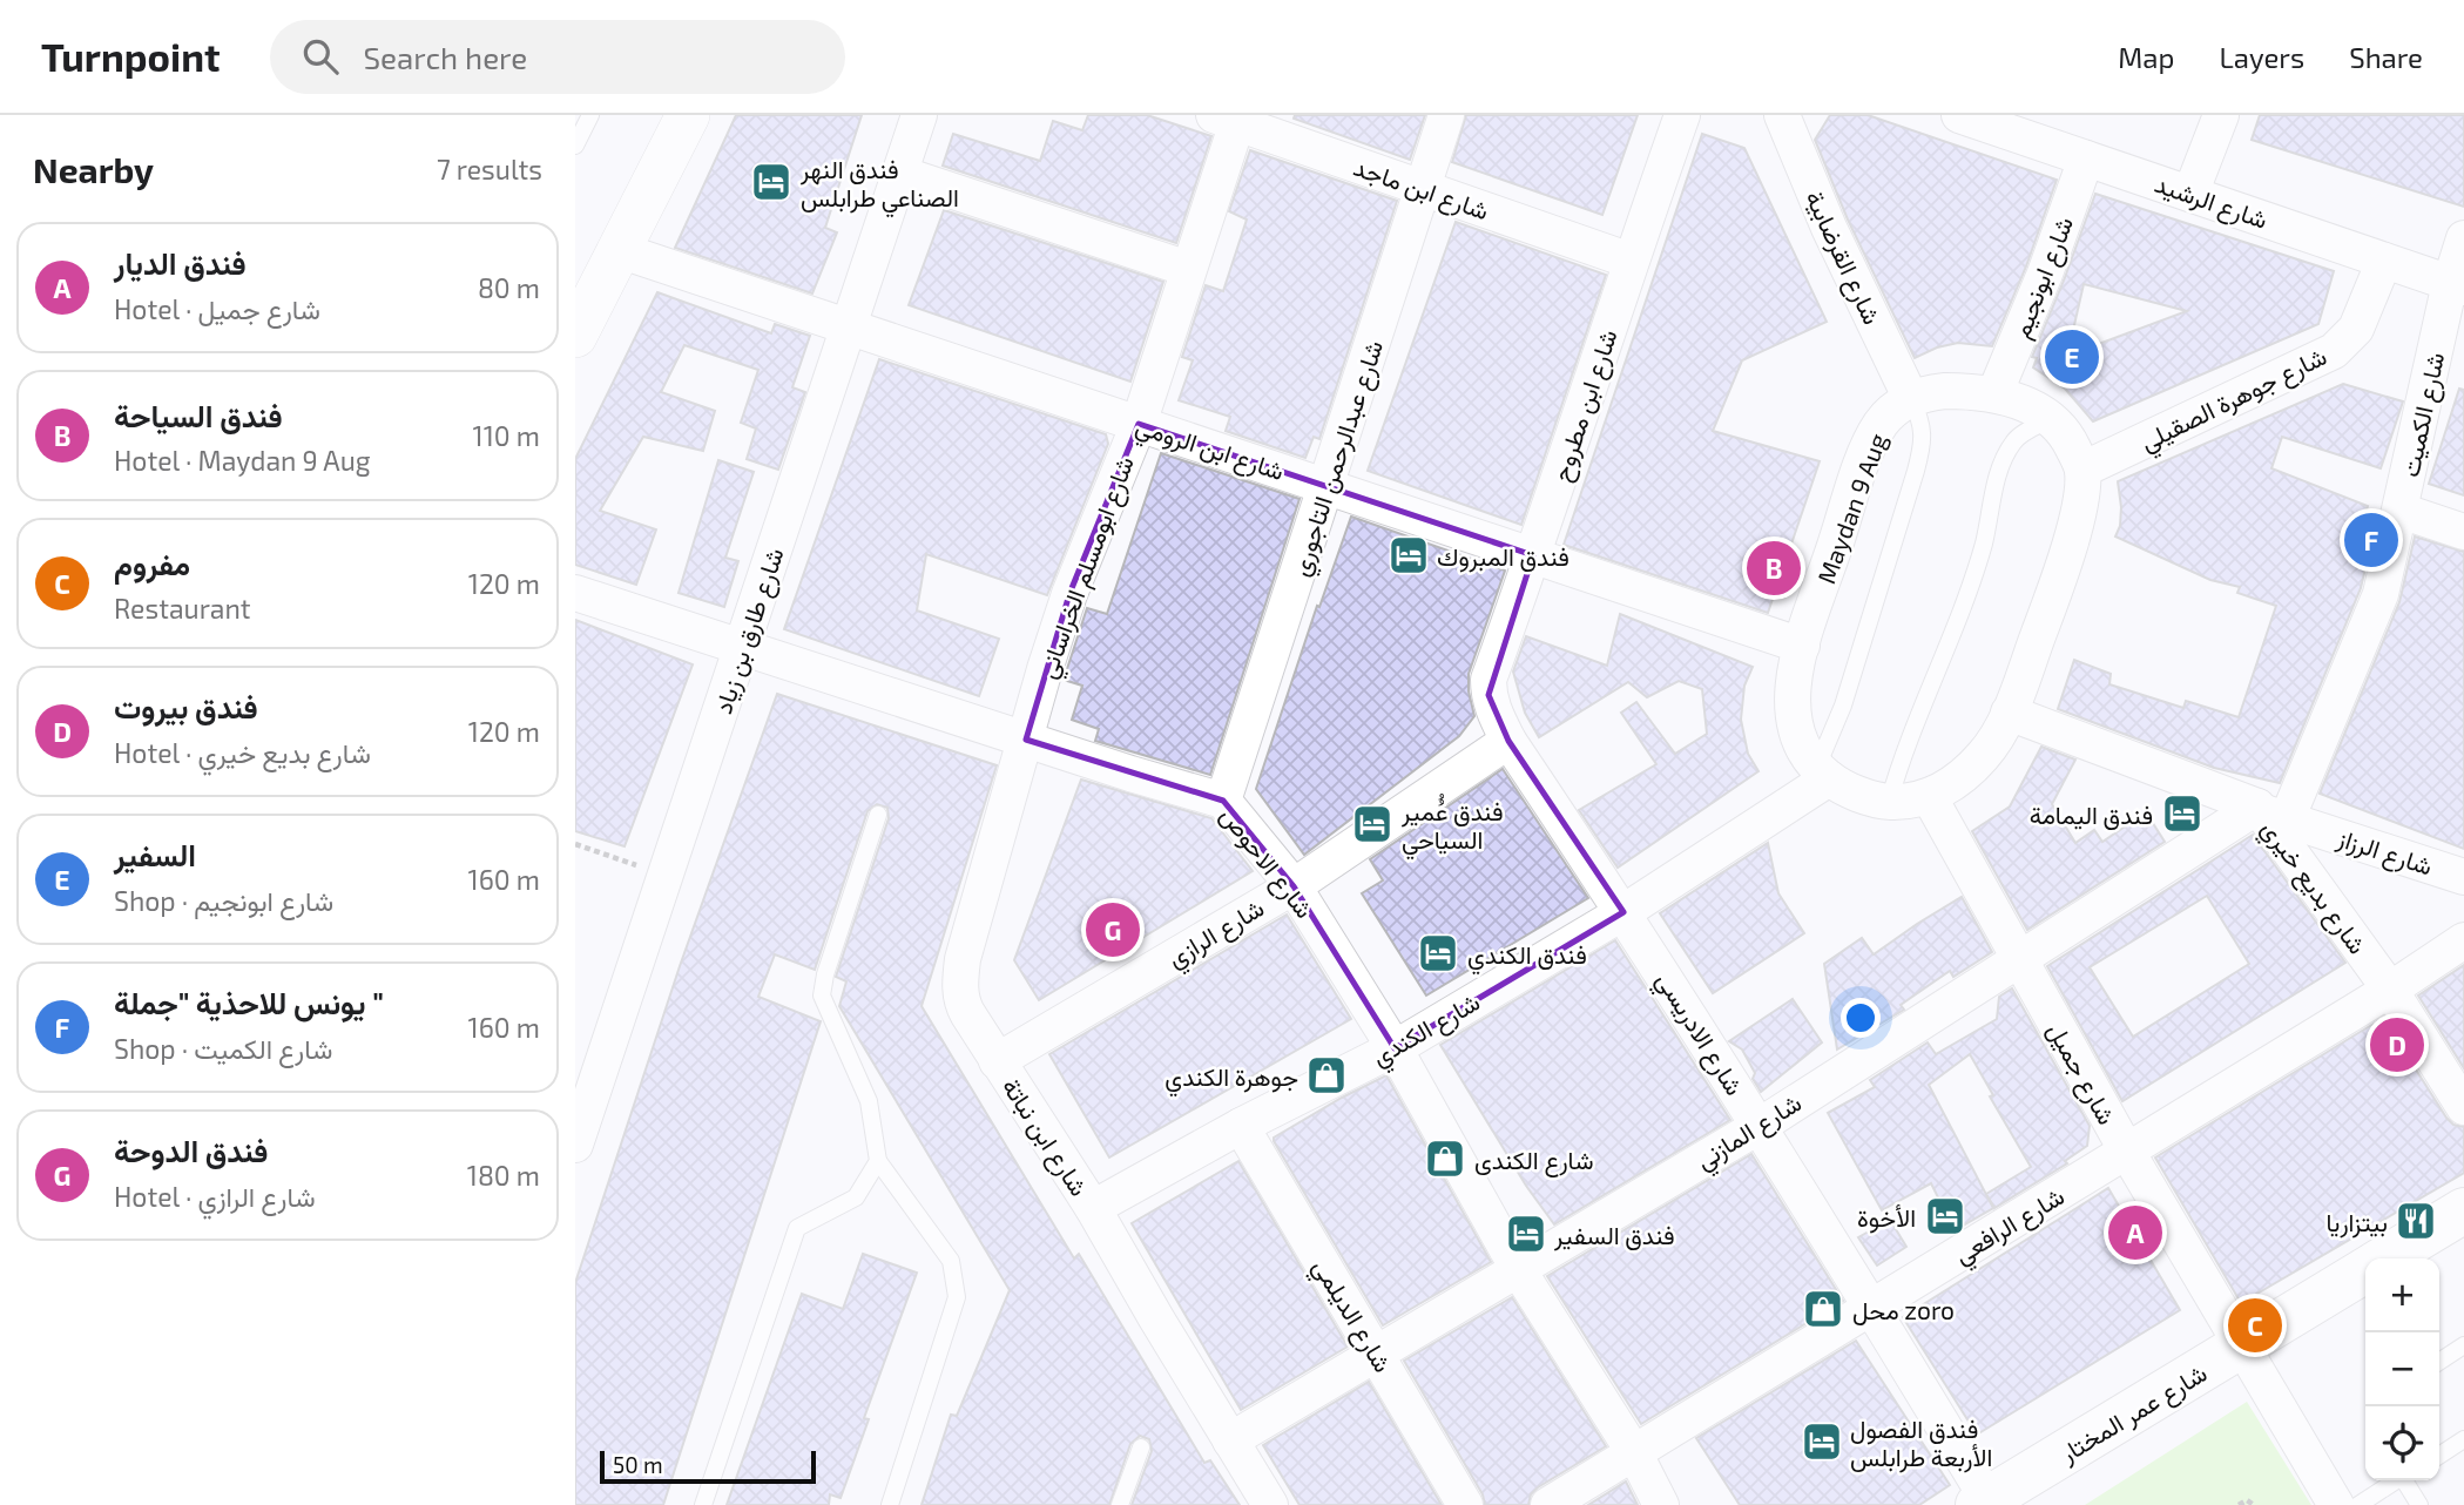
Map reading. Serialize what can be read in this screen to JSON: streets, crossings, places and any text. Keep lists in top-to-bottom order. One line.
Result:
{"streets":{"main road":["شارع عمر المختار"],"street":["شارع ابن ماجد","شارع الرشيد","شارع القرضابية","شارع ابونجيم","شارع جوهرة الصقيلي","شارع ابن مطروح","شارع الكميت","شارع ابن الرومي","شارع عبدالرحمن التاجوري","Maydan 9 Aug","شارع ابومسلم الخراساني","شارع طارق بن زياد","شارع الرزاز","شارع الاحوص","شارع بديع خيري","شارع الرازي","شارع الكندي","شارع الادريسي","شارع جميل","شارع المازني","شارع ابن نباتة","شارع الرافعي","شارع الديلمي"]},"crossings":[["شارع ابن ماجد","شارع ابن مطروح"],["شارع ابن ماجد","شارع عبدالرحمن التاجوري"],["شارع ابن ماجد","شارع ابومسلم الخراساني"],["شارع الرشيد","شارع ابونجيم"],["شارع الرشيد","شارع جوهرة الصقيلي"],["شارع الرشيد","شارع الكميت"],["شارع القرضابية","Maydan 9 Aug"],["شارع ابونجيم","Maydan 9 Aug"],["شارع جوهرة الصقيلي","Maydan 9 Aug"],["شارع ابن مطروح","شارع ابن الرومي"],["شارع ابن مطروح","شارع الادريسي"],["شارع الكميت","شارع الرزاز"],["شارع الكميت","شارع بديع خيري"],["شارع الكميت","شارع المازني"],["شارع ابن الرومي","شارع عبدالرحمن التاجوري"],["شارع ابن الرومي","Maydan 9 Aug"],["شارع ابن الرومي","شارع ابومسلم الخراساني"],["شارع ابن الرومي","شارع طارق بن زياد"],["شارع عبدالرحمن التاجوري","شارع الاحوص"],["Maydan 9 Aug","شارع الكندي"],["شارع ابومسلم الخراساني","شارع الاحوص"],["شارع ابومسلم الخراساني","شارع ابن نباتة"],["شارع طارق بن زياد","شارع الاحوص"],["شارع الرزاز","شارع بديع خيري"],["شارع الرزاز","شارع المازني"],["شارع الاحوص","شارع الرازي"],["شارع الاحوص","شارع الكندي"],["شارع الاحوص","شارع المازني"],["شارع الاحوص","شارع ابن نباتة"],["شارع الاحوص","شارع الرافعي"],["شارع بديع خيري","شارع المازني"],["شارع بديع خيري","شارع الرافعي"],["شارع الرازي","شارع الادريسي"],["شارع الرازي","شارع ابن نباتة"],["شارع الكندي","شارع الادريسي"],["شارع الكندي","شارع ابن نباتة"],["شارع الكندي","شارع الديلمي"],["شارع الادريسي","شارع المازني"],["شارع الادريسي","شارع الرافعي"],["شارع الادريسي","شارع عمر المختار"],["شارع جميل","شارع المازني"],["شارع جميل","شارع الرافعي"],["شارع جميل","شارع عمر المختار"],["شارع المازني","شارع ابن نباتة"],["شارع المازني","شارع الديلمي"]],"places":{"hotel":["فندق النهر الصناعي طرابلس","فندق المبروك","فندق اليمامة","فندق عُُمير السياحي","فندق الكندي","الأخوة","فندق السفير","فندق الفصول الأربعة طرابلس"],"shop":["جوهرة الكندي","شارع الكندى","محل zoro"],"restaurant":["بيتزاريا"]},"scale_bar":"50 m","page":{"header":"Turnpoint","search":"Search here","nav":["Map","Layers","Share"],"heading":["Nearby","7 results"],"list":[{"mark":"A","name":"فندق الديار","note":"Hotel · شارع جميل","value":"80 m"},{"mark":"B","name":"فندق السياحة","note":"Hotel · Maydan 9 Aug","value":"110 m"},{"mark":"C","name":"مفروم","note":"Restaurant","value":"120 m"},{"mark":"D","name":"فندق بيروت","note":"Hotel · شارع بديع خيري","value":"120 m"},{"mark":"E","name":"السفير","note":"Shop · شارع ابونجيم","value":"160 m"},{"mark":"F","name":"يونس للاحذية \"جملة \"","note":"Shop · شارع الكميت","value":"160 m"},{"mark":"G","name":"فندق الدوحة","note":"Hotel · شارع الرازي","value":"180 m"}],"pins":["E","F","B","G","D","A","C"],"map_buttons":["+","−"],"scale":"50 m"}}
